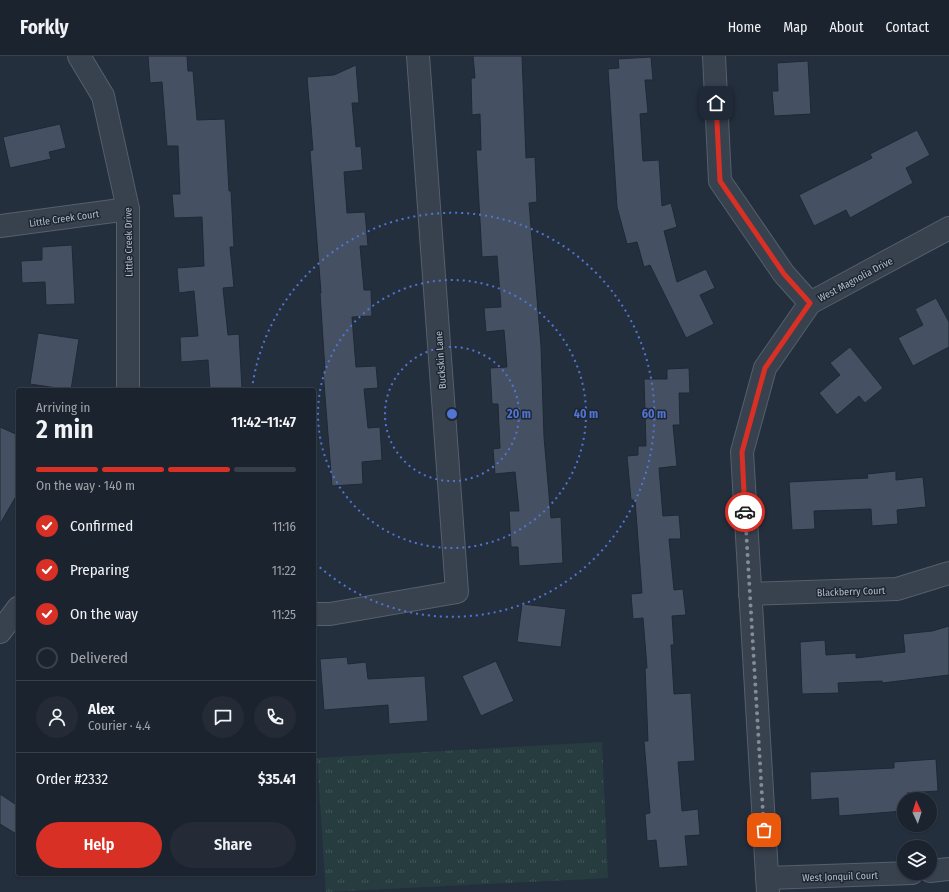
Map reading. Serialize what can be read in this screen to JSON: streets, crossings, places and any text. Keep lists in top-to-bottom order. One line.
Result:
{"streets":{"street":["Little Creek Court","Little Creek Drive","West Magnolia Drive","Buckskin Lane","Blackberry Court","West Jonquil Court"]},"crossings":[["Little Creek Court","Little Creek Drive"],["West Magnolia Drive","Blackberry Court"],["West Magnolia Drive","West Jonquil Court"]],"north":"top","page":{"header":"Forkly","nav":["Home","Map","About","Contact"],"heading":["2 min","Arriving in","11:42–11:47"],"panel":["Alex","Courier · 4.4","Order #2332","$35.41"],"bar":"On the way · 140 m","list":[["Confirmed","11:16"],["Preparing","11:22"],["On the way","11:25"],"Delivered"],"buttons":["Help","Share"]},"rings":["20 m","40 m","60 m"]}
